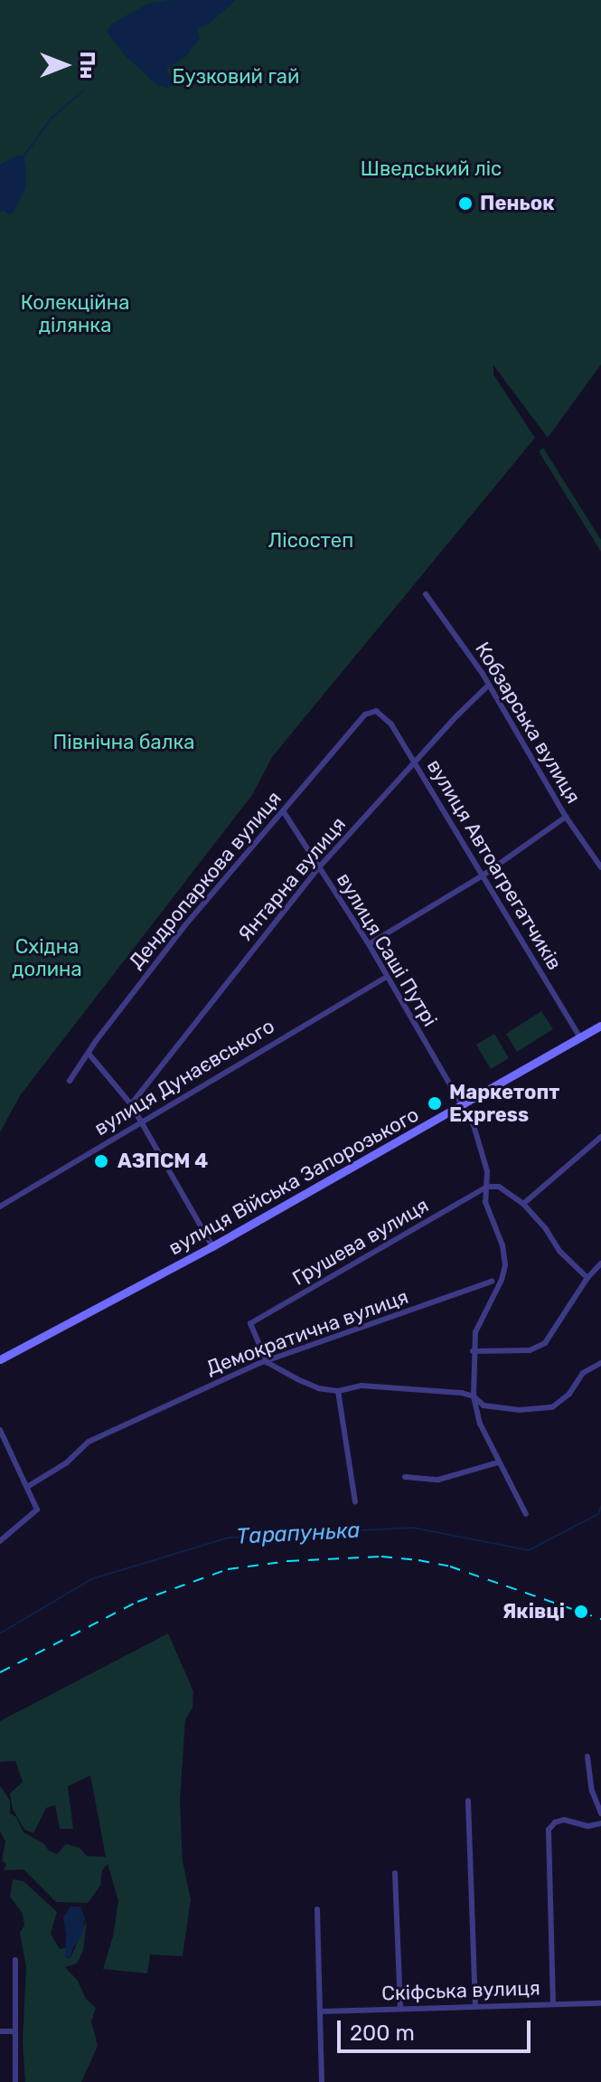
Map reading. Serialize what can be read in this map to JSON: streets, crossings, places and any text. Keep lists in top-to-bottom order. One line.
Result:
{"streets":{"street":["Кобзарська вулиця","вулиця Автоагрегатчиків","Янтарна вулиця","Дендропаркова вулиця","вулиця Саші Путрі","вулиця Дунаєвського","вулиця Війська Запорозького","Грушева вулиця","Демократична вулиця","Скіфська вулиця"]},"crossings":[["Кобзарська вулиця","Янтарна вулиця"],["вулиця Автоагрегатчиків","Янтарна вулиця"],["вулиця Автоагрегатчиків","Дендропаркова вулиця"],["вулиця Автоагрегатчиків","вулиця Війська Запорозького"],["Янтарна вулиця","вулиця Саші Путрі"],["Дендропаркова вулиця","вулиця Саші Путрі"],["вулиця Саші Путрі","вулиця Дунаєвського"],["вулиця Саші Путрі","вулиця Війська Запорозького"],["вулиця Саші Путрі","Грушева вулиця"],["Грушева вулиця","Демократична вулиця"]],"water":["Тарапунька"],"parks":["Бузковий гай","Шведський ліс","Колекційна ділянка","Лісостеп","Північна балка","Східна долина"],"places":["Пеньок","Маркетопт Express","АЗПСМ 4","Яківці"],"scale_bar":"200 m","north":"right"}
